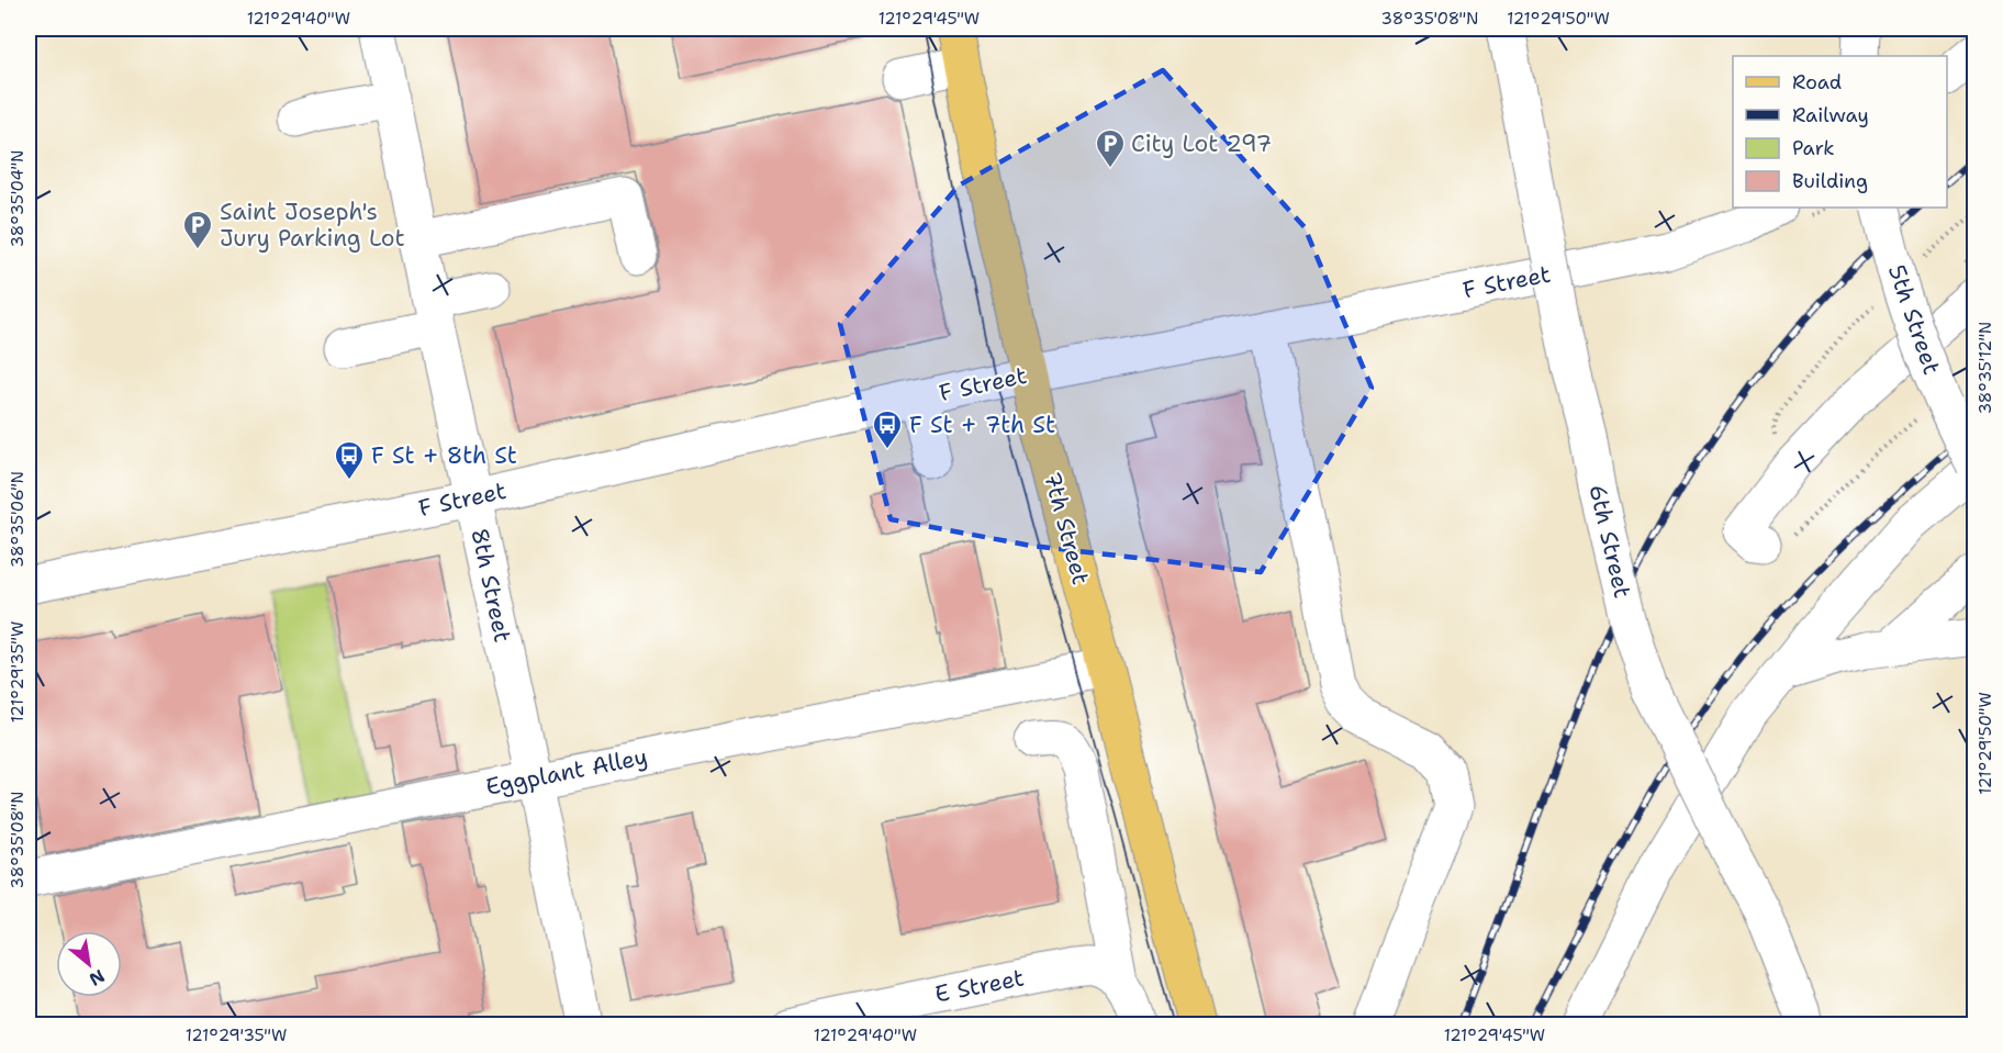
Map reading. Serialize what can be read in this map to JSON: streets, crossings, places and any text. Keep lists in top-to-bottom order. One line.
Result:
{"streets":{"main road":["7th Street"],"street":["F Street","5th Street","6th Street","8th Street","Eggplant Alley","E Street"]},"crossings":[["F Street","7th Street"],["F Street","8th Street"],["7th Street","Eggplant Alley"],["8th Street","Eggplant Alley"]],"places":{"parking":["City Lot 297","Saint Joseph's Jury Parking Lot"],"bus stop":["F St + 7th St","F St + 8th St"]},"legend":["Road","Railway","Park","Building"],"north":"bottom right","coordinates":["121°29'40\"W","121°29'45\"W","38°35'08\"N","121°29'50\"W","38°35'04\"N","38°35'12\"N","38°35'06\"N","121°29'35\"W"]}
